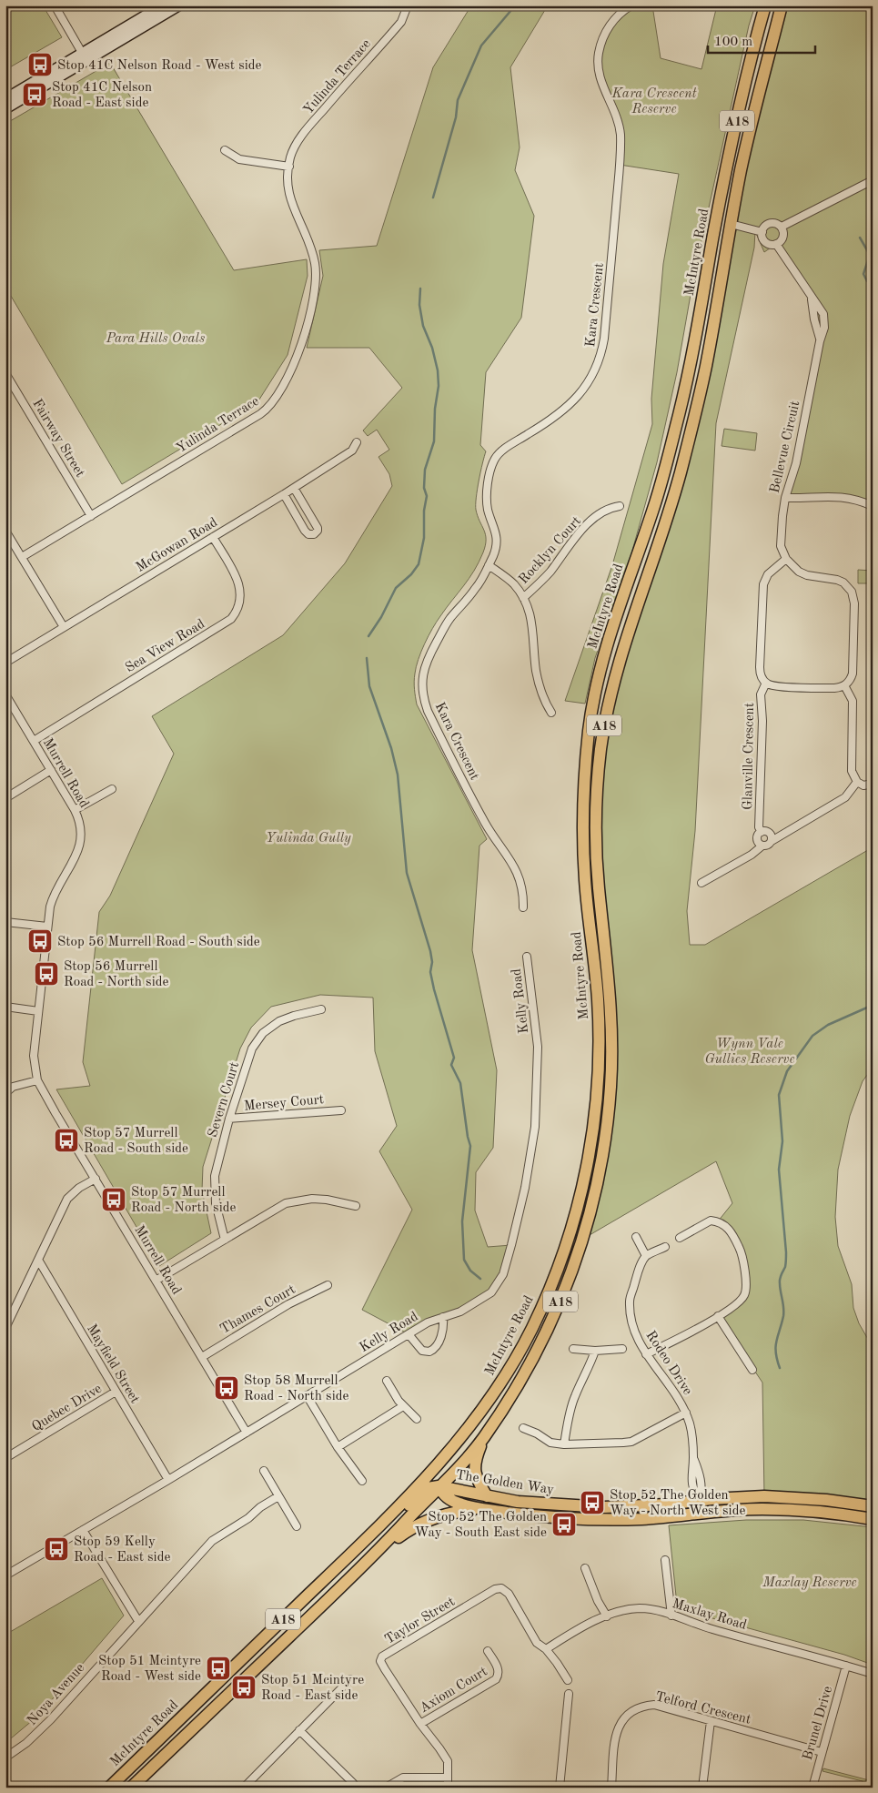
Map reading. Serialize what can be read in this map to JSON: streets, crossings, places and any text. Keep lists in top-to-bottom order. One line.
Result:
{"streets":{"main road":["A18","McIntyre Road","The Golden Way"],"street":["Yulinda Terrace","Kara Crescent","Fairway Street","Bellevue Circuit","McGowan Road","Rocklyn Court","Sea View Road","Glanville Crescent","Murrell Road","Kelly Road","Severn Court","Mersey Court","Thames Court","Rodeo Drive","Mayfield Street","Quebec Drive","Maxlay Road","Taylor Street","Axiom Court","Noya Avenue","Telford Crescent","Brunel Drive"]},"crossings":[["Yulinda Terrace","Fairway Street"],["McIntyre Road","The Golden Way"],["McGowan Road","Sea View Road"],["Sea View Road","Murrell Road"],["Murrell Road","Kelly Road"],["Murrell Road","Thames Court"],["Kelly Road","Mayfield Street"],["Severn Court","Mersey Court"],["Rodeo Drive","The Golden Way"],["Mayfield Street","Quebec Drive"],["Maxlay Road","Taylor Street"],["Maxlay Road","Brunel Drive"],["Taylor Street","Axiom Court"],["Telford Crescent","Brunel Drive"]],"parks":["Kara Crescent Reserve","Para Hills Ovals","Yulinda Gully","Wynn Vale Gullies Reserve","Maxlay Reserve"],"places":{"bus stop":["Stop 41C Nelson Road - West side","Stop 41C Nelson Road - East side","Stop 56 Murrell Road - South side","Stop 56 Murrell Road - North side","Stop 57 Murrell Road - South side","Stop 57 Murrell Road - North side","Stop 58 Murrell Road - North side","Stop 52 The Golden Way - North West side","Stop 52 The Golden Way - South East side","Stop 59 Kelly Road - East side","Stop 51 Mcintyre Road - West side","Stop 51 Mcintyre Road - East side"]},"scale_bar":"100 m"}
